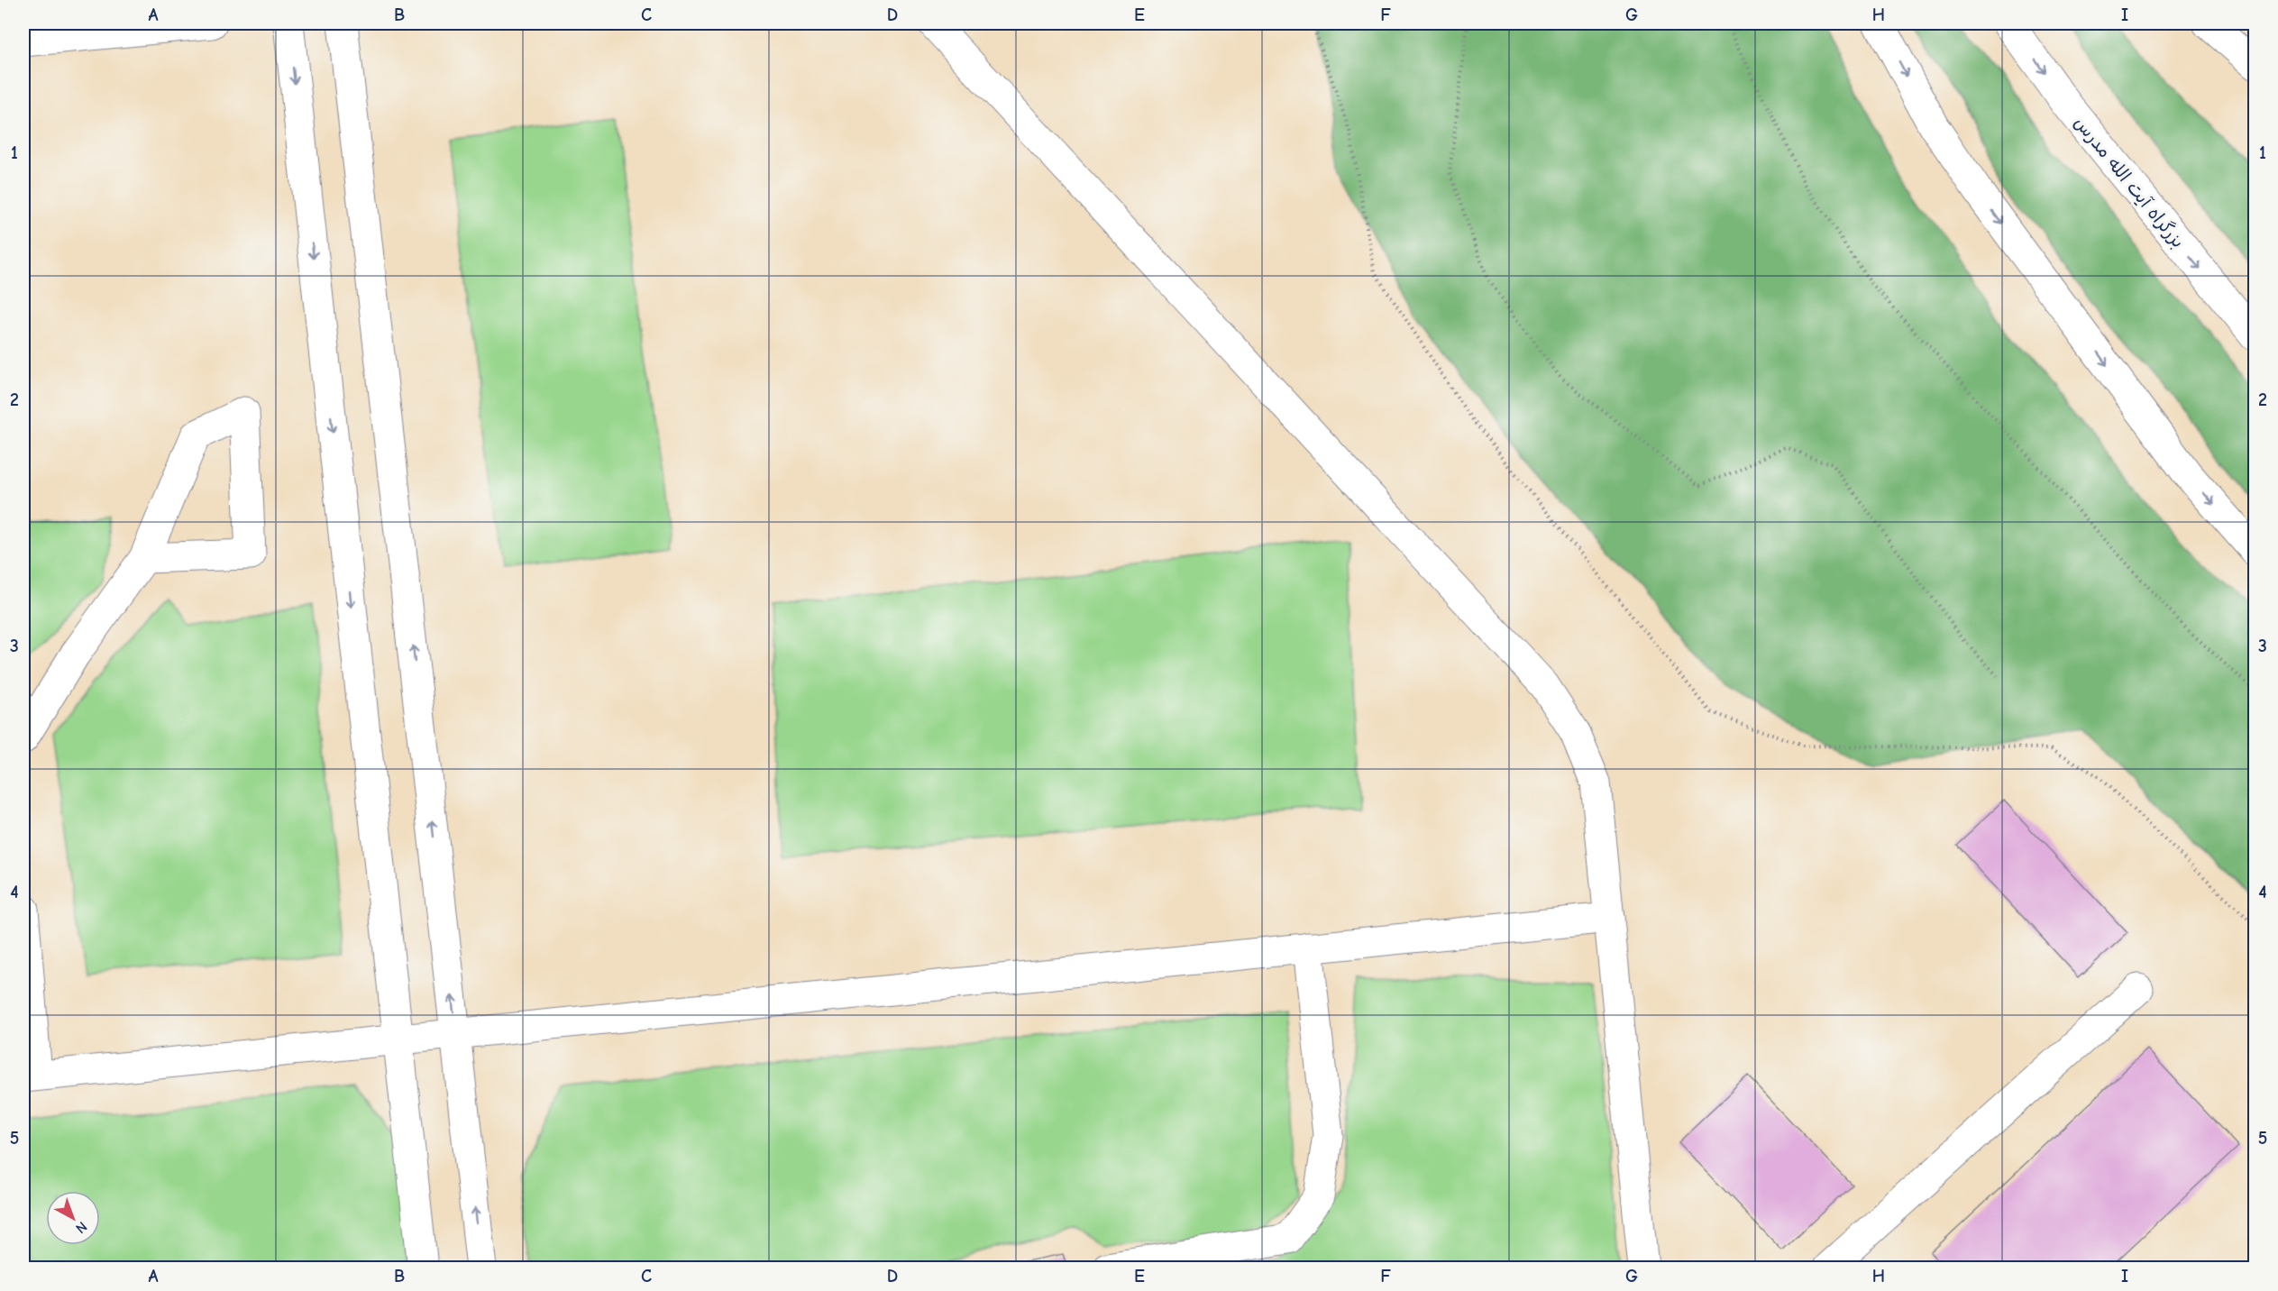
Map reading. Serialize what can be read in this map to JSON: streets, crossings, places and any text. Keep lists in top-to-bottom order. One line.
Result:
{"streets":{"main road":["بزرگراه آیت الله مدرس"]},"north":"bottom right","grid":{"columns":["A","B","C","D","E","F","G","H","I"],"rows":["1","2","3","4","5"]}}
